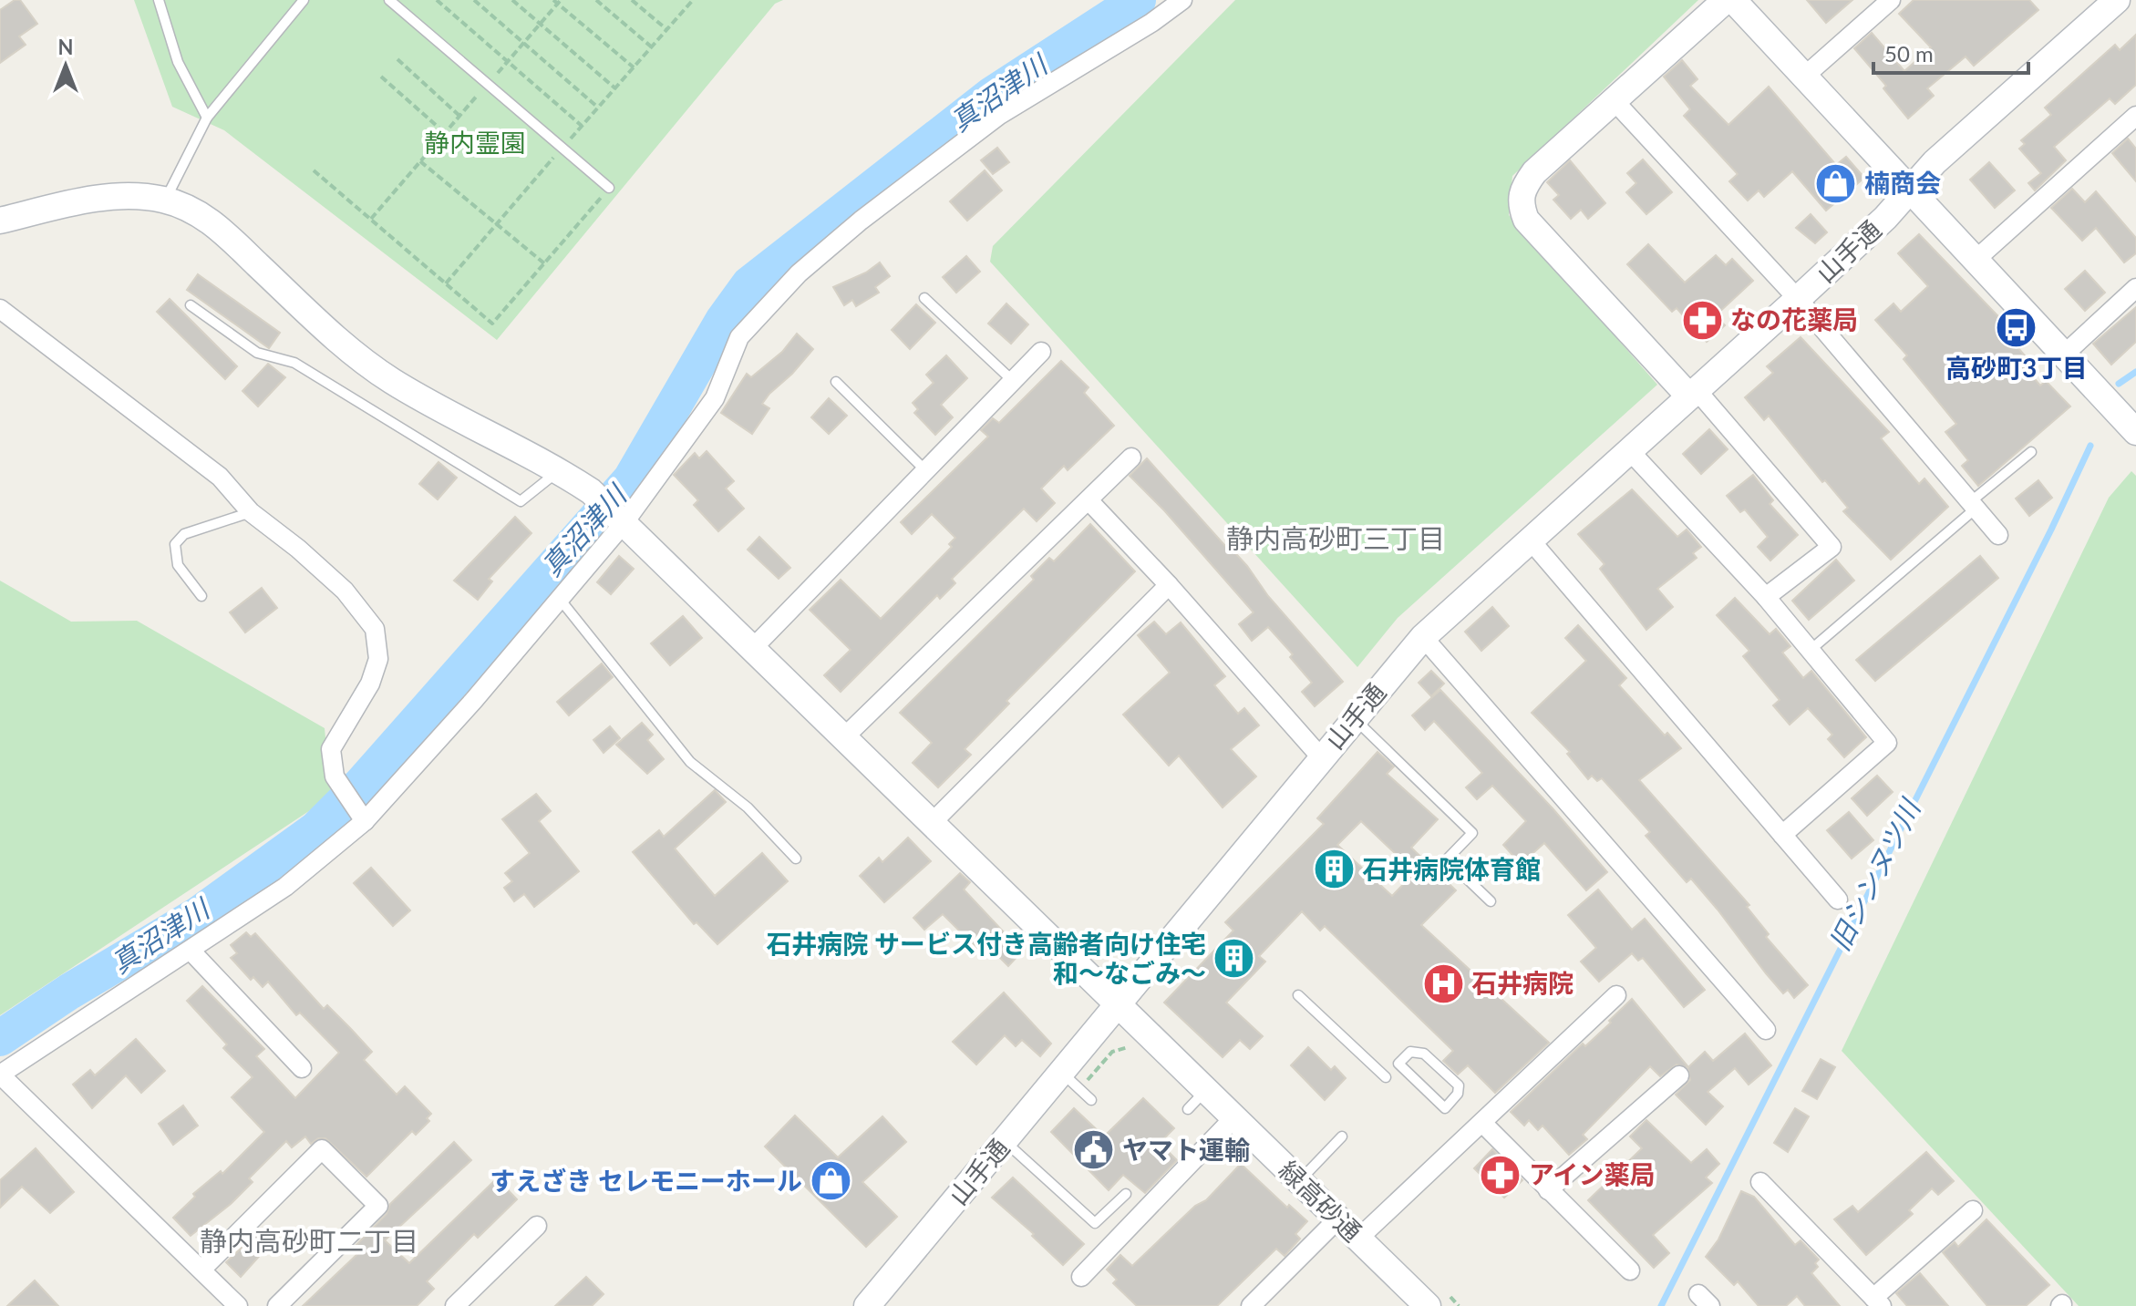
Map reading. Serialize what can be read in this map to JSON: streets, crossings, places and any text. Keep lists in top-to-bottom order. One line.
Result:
{"streets":{"street":["山手通","緑高砂通"]},"crossings":[["山手通","緑高砂通"]],"districts":["静内高砂町三丁目","静内高砂町二丁目"],"water":["真沼津川","旧シンヌツ川"],"parks":["静内霊園"],"places":{"shop":["楠商会","すえざき セレモニーホール"],"pharmacy":["なの花薬局","アイン薬局"],"bus stop":["高砂町3丁目"],"building":["石井病院体育館","石井病院 サービス付き高齢者向け住宅 和～なごみ～"],"hospital":["石井病院"],"public building":["ヤマト運輸"]},"scale_bar":"50 m","north":"top"}
